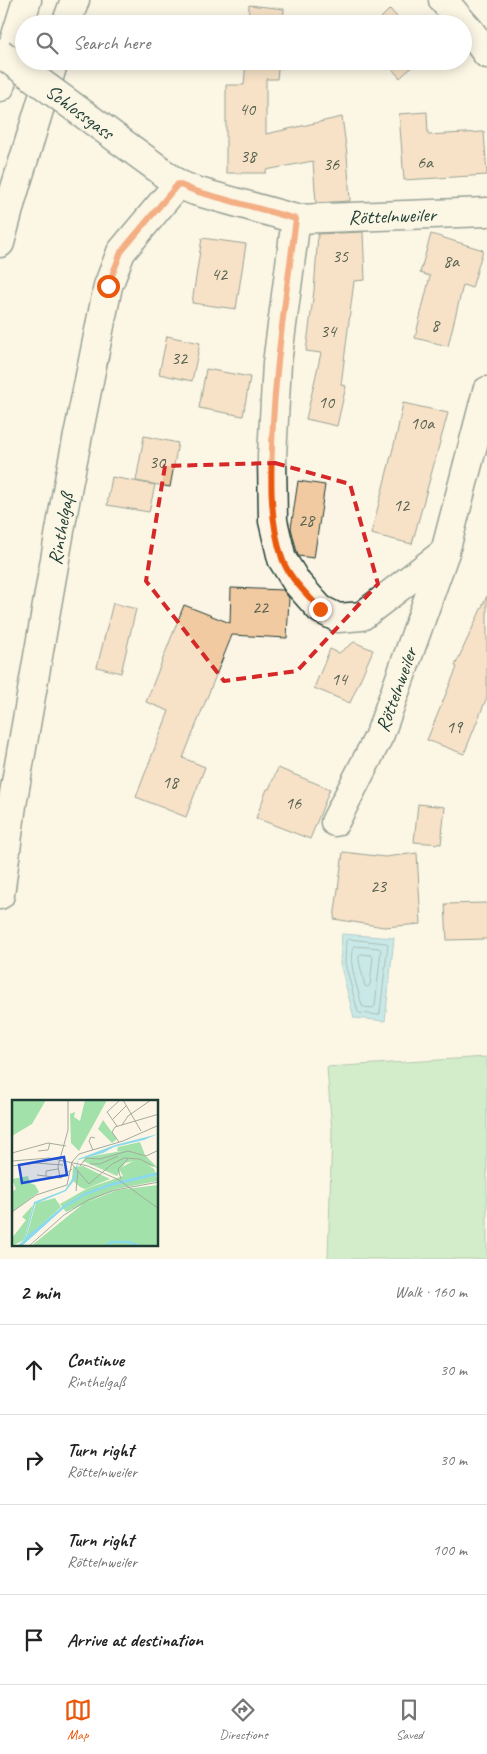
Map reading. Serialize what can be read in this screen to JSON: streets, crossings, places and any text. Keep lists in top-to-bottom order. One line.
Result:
{"streets":{"main road":["Schlossgass","Röttelnweiler","Rinthelgaß"]},"crossings":[["Schlossgass","Röttelnweiler"],["Schlossgass","Rinthelgaß"],["Röttelnweiler","Rinthelgaß"]],"house_numbers":["40","38","6a","36","35","8a","42","8","34","32","10","10a","30","12","28","22","14","19","18","16","23"],"page":{"search":"Search here","heading":["2 min","Walk · 160 m"],"list":[["Continue","Rinthelgaß","30 m"],["Turn right","Röttelnweiler","30 m"],["Turn right","Röttelnweiler","100 m"],"Arrive at destination"],"nav":["Map","Directions","Saved"]}}
